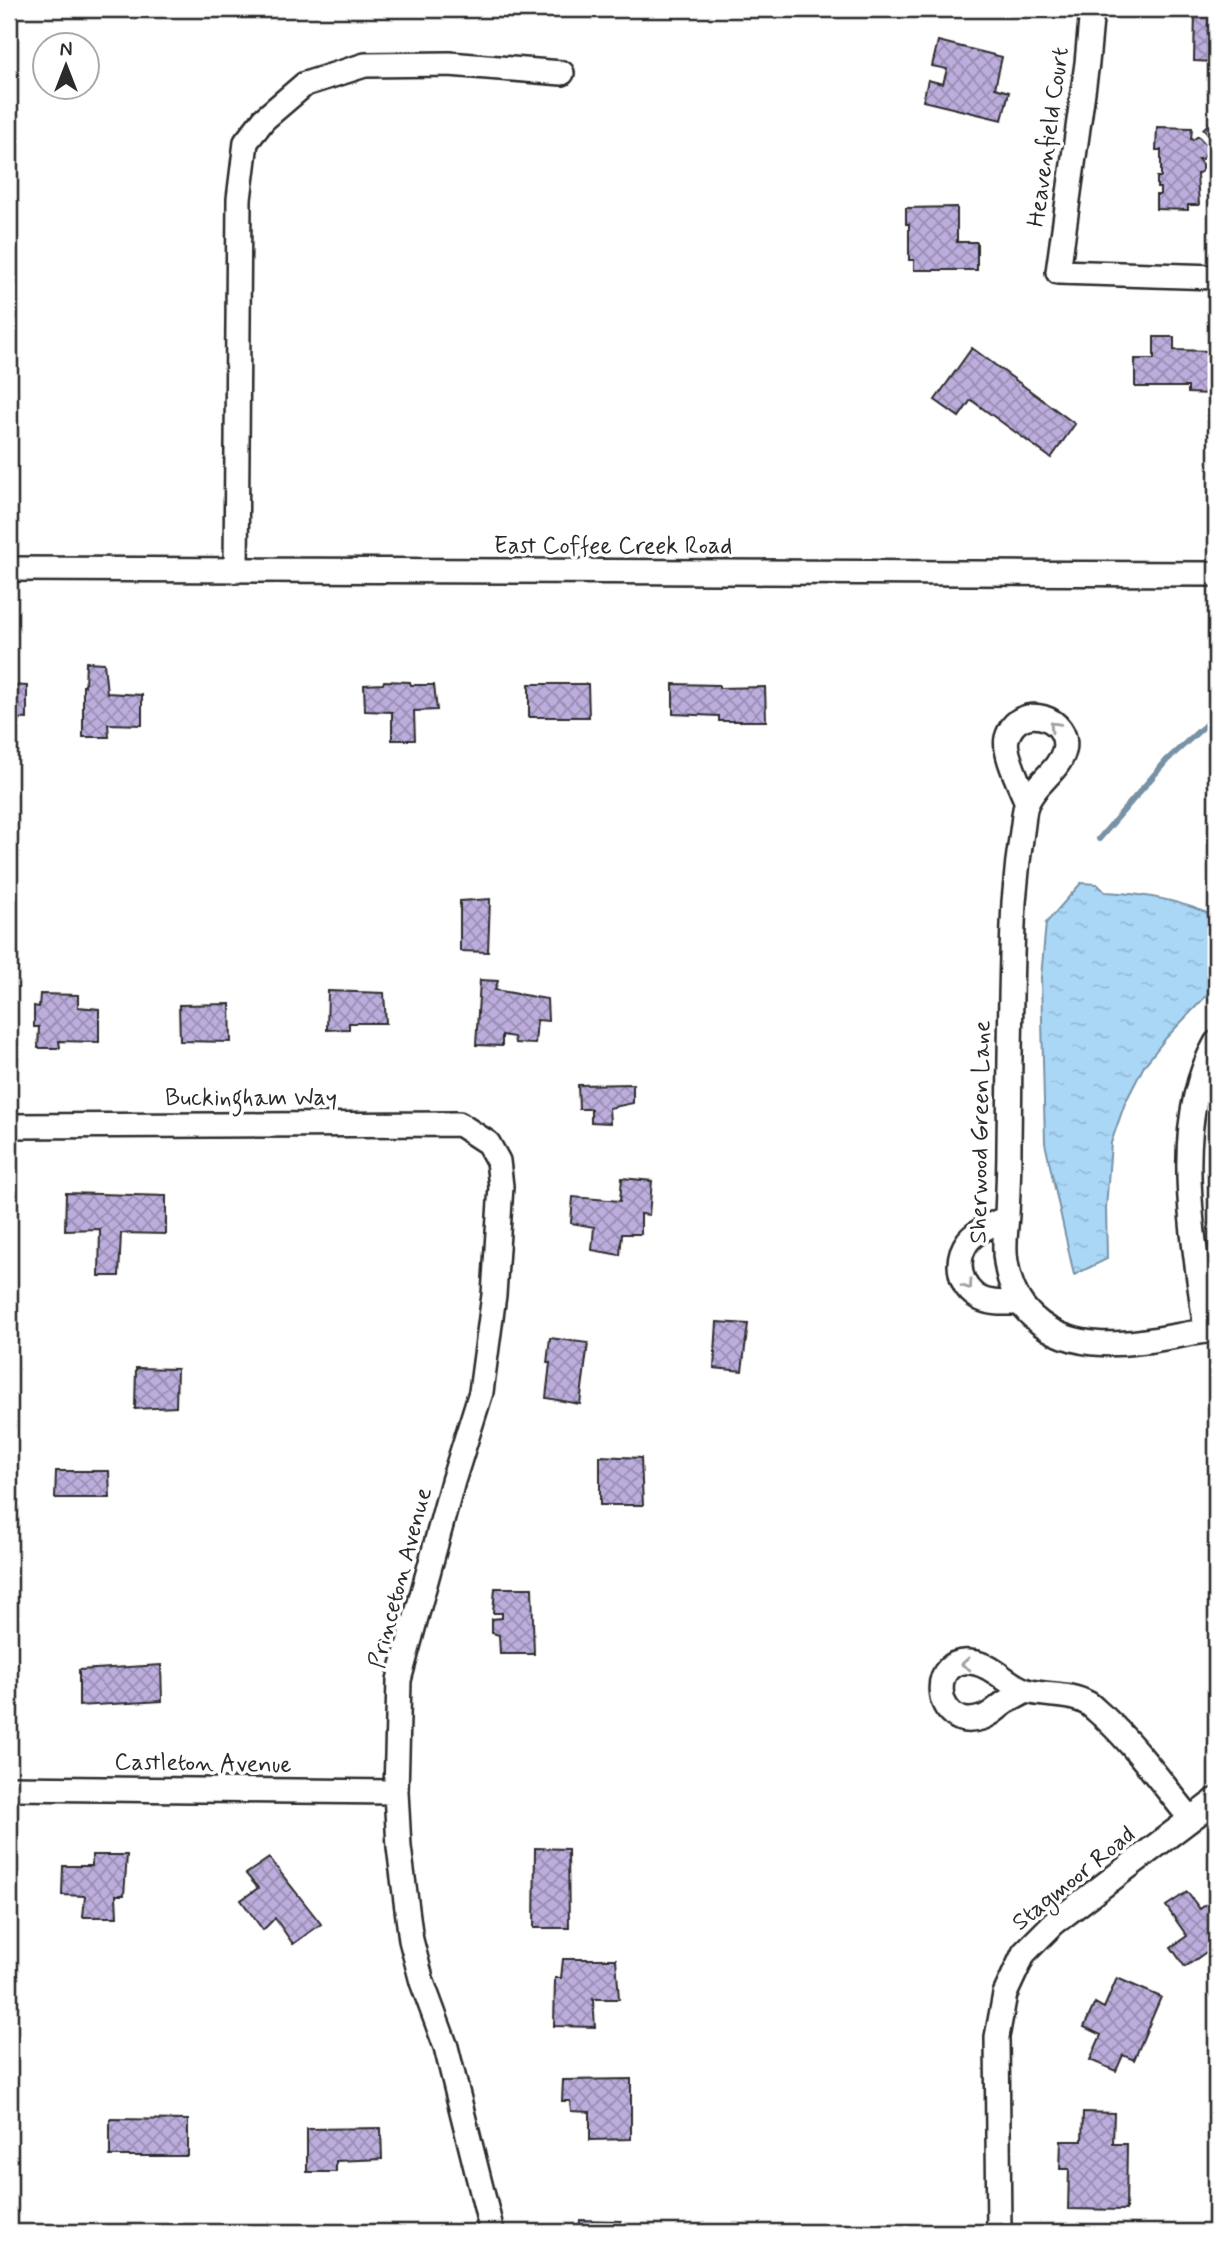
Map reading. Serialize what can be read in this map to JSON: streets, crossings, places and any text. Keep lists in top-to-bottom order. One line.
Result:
{"streets":{"street":["Heavenfield Court","East Coffee Creek Road","Buckingham Way","Sherwood Green Lane","Princeton Avenue","Castleton Avenue","Stagmoor Road"]},"crossings":[["Buckingham Way","Princeton Avenue"],["Princeton Avenue","Castleton Avenue"]],"north":"top"}
